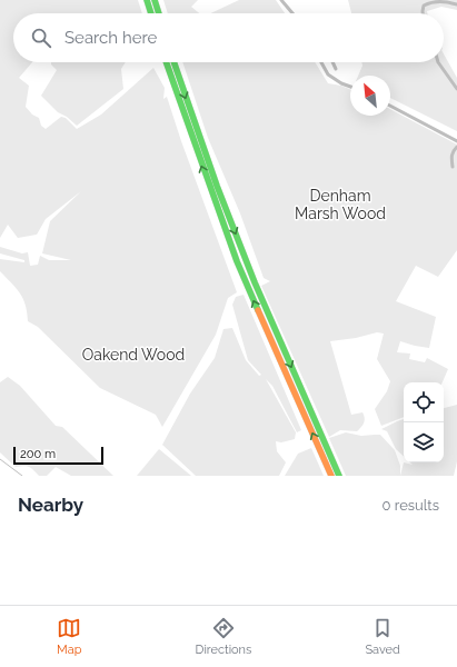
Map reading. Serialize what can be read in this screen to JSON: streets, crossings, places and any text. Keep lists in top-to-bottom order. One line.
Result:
{"parks":["Denham Marsh Wood","Oakend Wood"],"scale_bar":"200 m","north":"top left","page":{"search":"Search here","scale":"200 m","heading":["Nearby","0 results"],"nav":["Map","Directions","Saved"]}}
